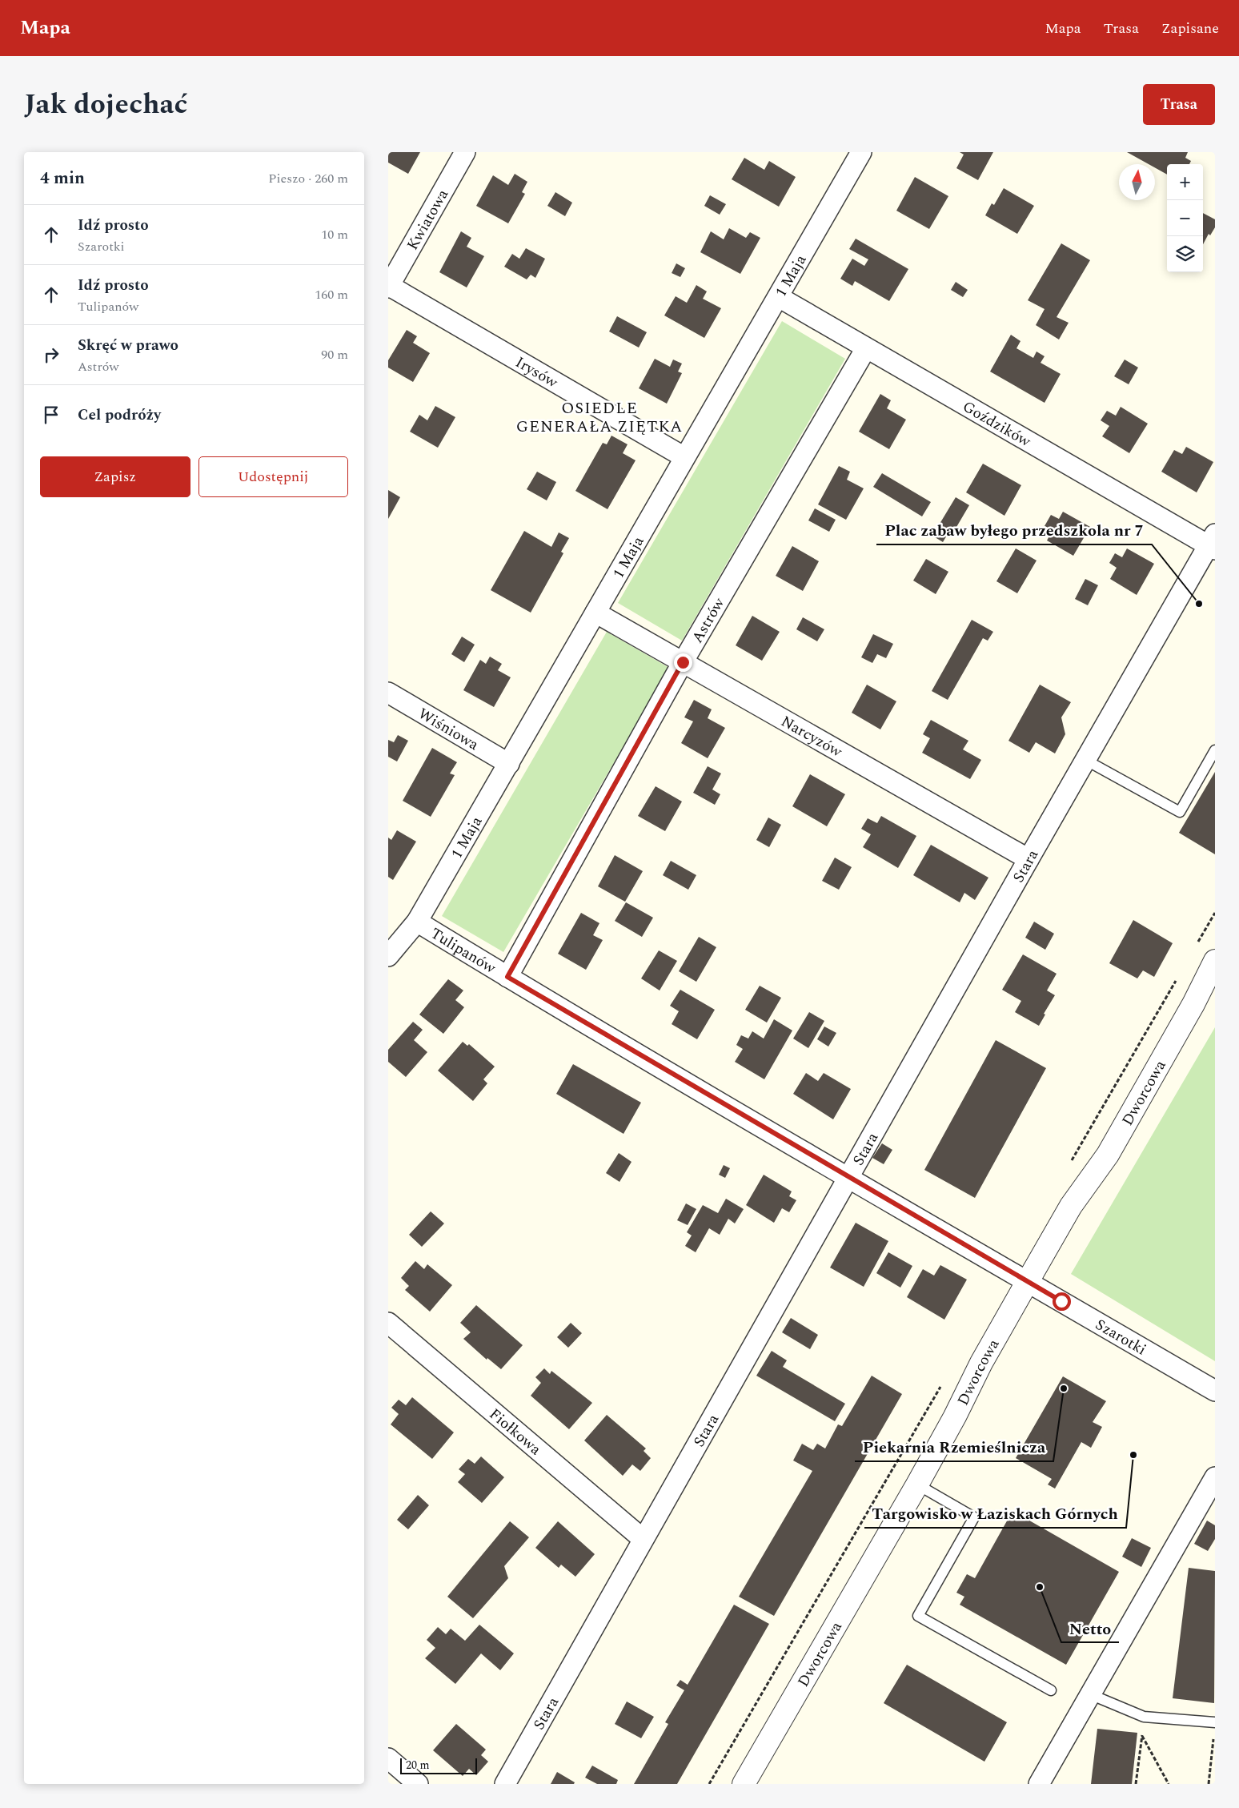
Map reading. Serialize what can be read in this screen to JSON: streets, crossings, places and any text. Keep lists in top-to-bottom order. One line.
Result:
{"streets":{"street":["Kwiatowa","1 Maja","Irysów","Goździków","Astrów","Wiśniowa","Narcyzów","Stara","Tulipanów","Dworcowa","Szarotki","Fiołkowa"]},"crossings":[["Kwiatowa","Irysów"],["1 Maja","Irysów"],["1 Maja","Goździków"],["1 Maja","Wiśniowa"],["1 Maja","Narcyzów"],["1 Maja","Tulipanów"],["Goździków","Astrów"],["Goździków","Stara"],["Astrów","Narcyzów"],["Astrów","Tulipanów"],["Narcyzów","Stara"],["Stara","Tulipanów"],["Stara","Fiołkowa"],["Tulipanów","Dworcowa"],["Tulipanów","Szarotki"],["Dworcowa","Szarotki"]],"districts":["OSIEDLE GENERAŁA ZIĘTKA"],"places":["Plac zabaw byłego przedszkola nr 7","Piekarnia Rzemieślnicza","Targowisko w Łaziskach Górnych","Netto"],"scale_bar":"20 m","north":"top","page":{"header":"Mapa","nav":["Mapa","Trasa","Zapisane"],"title":"Jak dojechać","buttons":["Trasa",["Zapisz","Udostępnij"]],"heading":["4 min","Pieszo · 260 m"],"map_buttons":["+","−"],"list":[["Idź prosto","Szarotki","10 m"],["Idź prosto","Tulipanów","160 m"],["Skręć w prawo","Astrów","90 m"],"Cel podróży"],"scale":"20 m"}}
